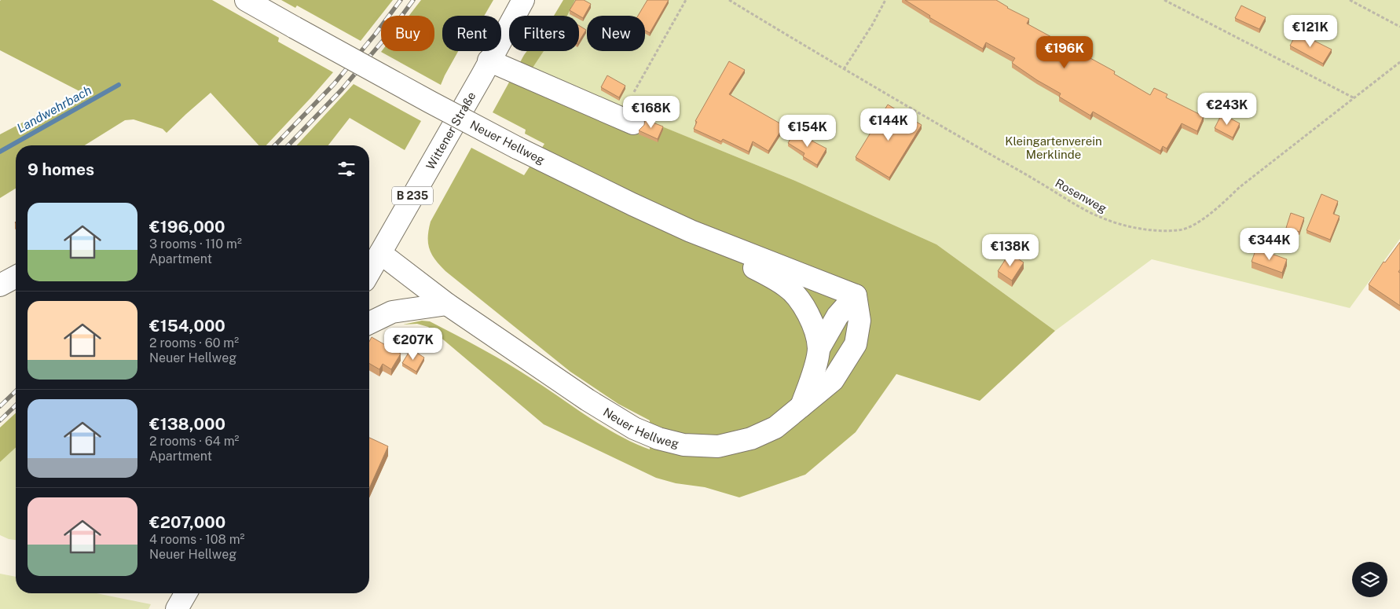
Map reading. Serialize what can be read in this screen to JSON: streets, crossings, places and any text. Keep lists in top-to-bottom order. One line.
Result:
{"streets":{"main road":["Wittener Straße","Neuer Hellweg","B 235"],"path":["Rosenweg"]},"crossings":[["Wittener Straße","Neuer Hellweg"]],"water":["Landwehrbach"],"parks":["Kleingartenverein Merklinde"],"page":{"price":["€121K","€196K","€243K","€168K","€144K","€154K","€344K","€138K","€207K"],"chip":["Buy","Rent","Filters","New"],"heading":"9 homes","list":[{"name":"€196,000","note":"3 rooms · 110 m² · Apartment"},{"name":"€154,000","note":"2 rooms · 60 m² · Neuer Hellweg"},{"name":"€138,000","note":"2 rooms · 64 m² · Apartment"},{"name":"€207,000","note":"4 rooms · 108 m² · Neuer Hellweg"}]}}
